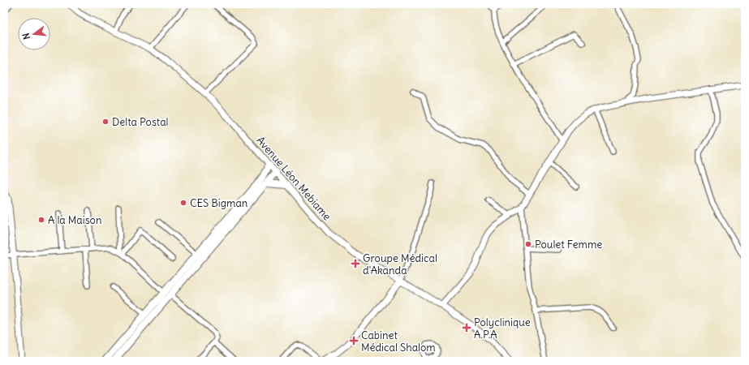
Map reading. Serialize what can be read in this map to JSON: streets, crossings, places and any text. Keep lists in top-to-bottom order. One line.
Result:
{"streets":{"street":["Avenue Léon Mebiame"]},"places":{"other":["Delta Postal","CES Bigman","A la Maison","Poulet Femme"],"health":["Groupe Médical d'Akanda","Polyclinique A.P.A","Cabinet Médical Shalom"]},"north":"left"}
